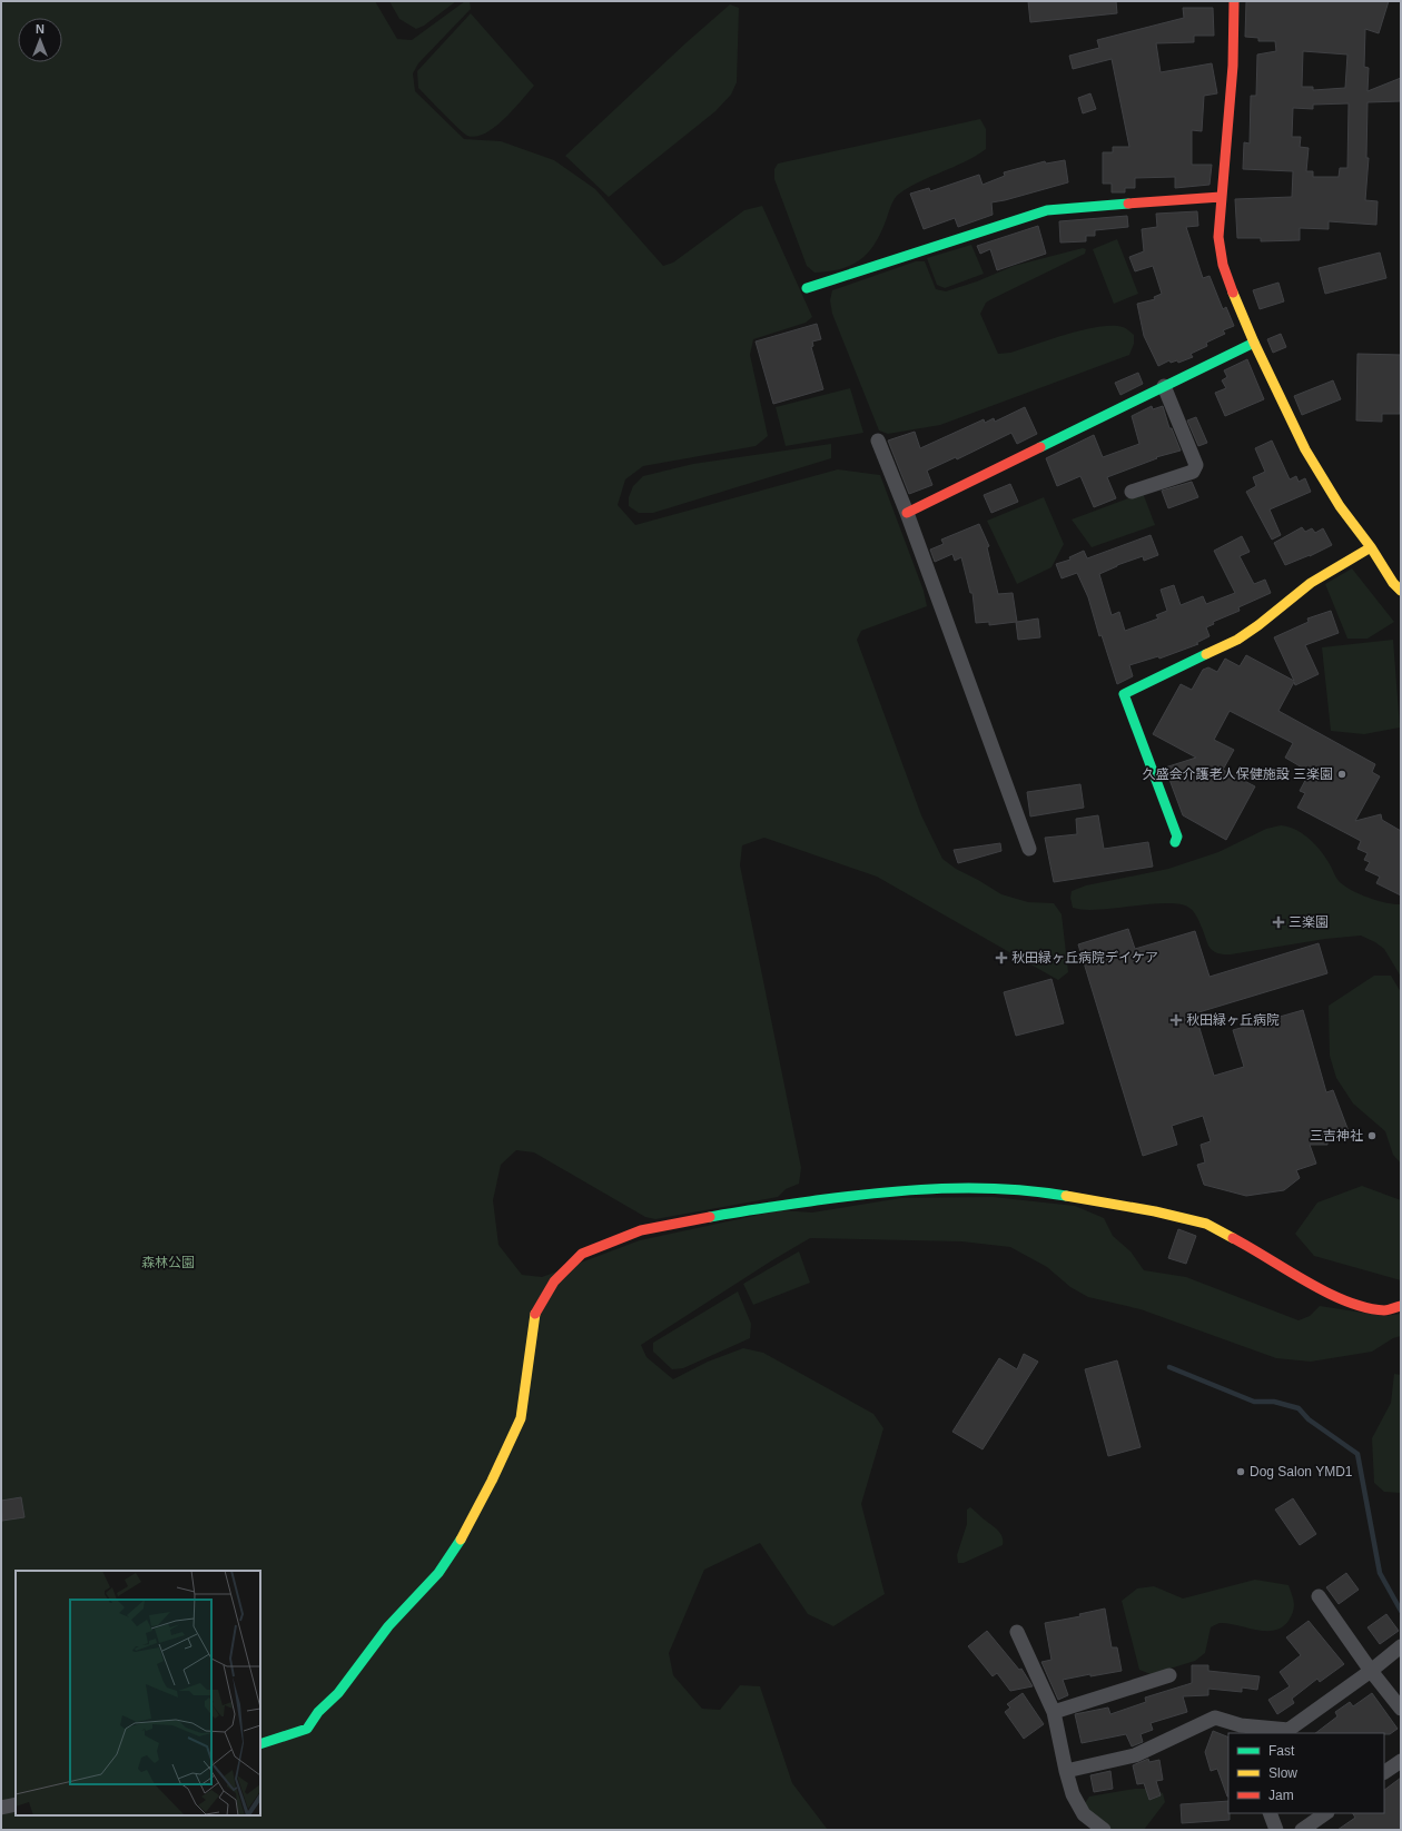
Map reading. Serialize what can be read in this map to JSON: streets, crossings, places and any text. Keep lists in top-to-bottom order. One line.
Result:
{"parks":["森林公園"],"places":{"other":["久盛会介護老人保健施設 三楽園","三吉神社","Dog Salon YMD1"],"health":["三楽園","秋田緑ヶ丘病院デイケア","秋田緑ヶ丘病院"]},"legend":["Fast","Slow","Jam"],"north":"top"}
